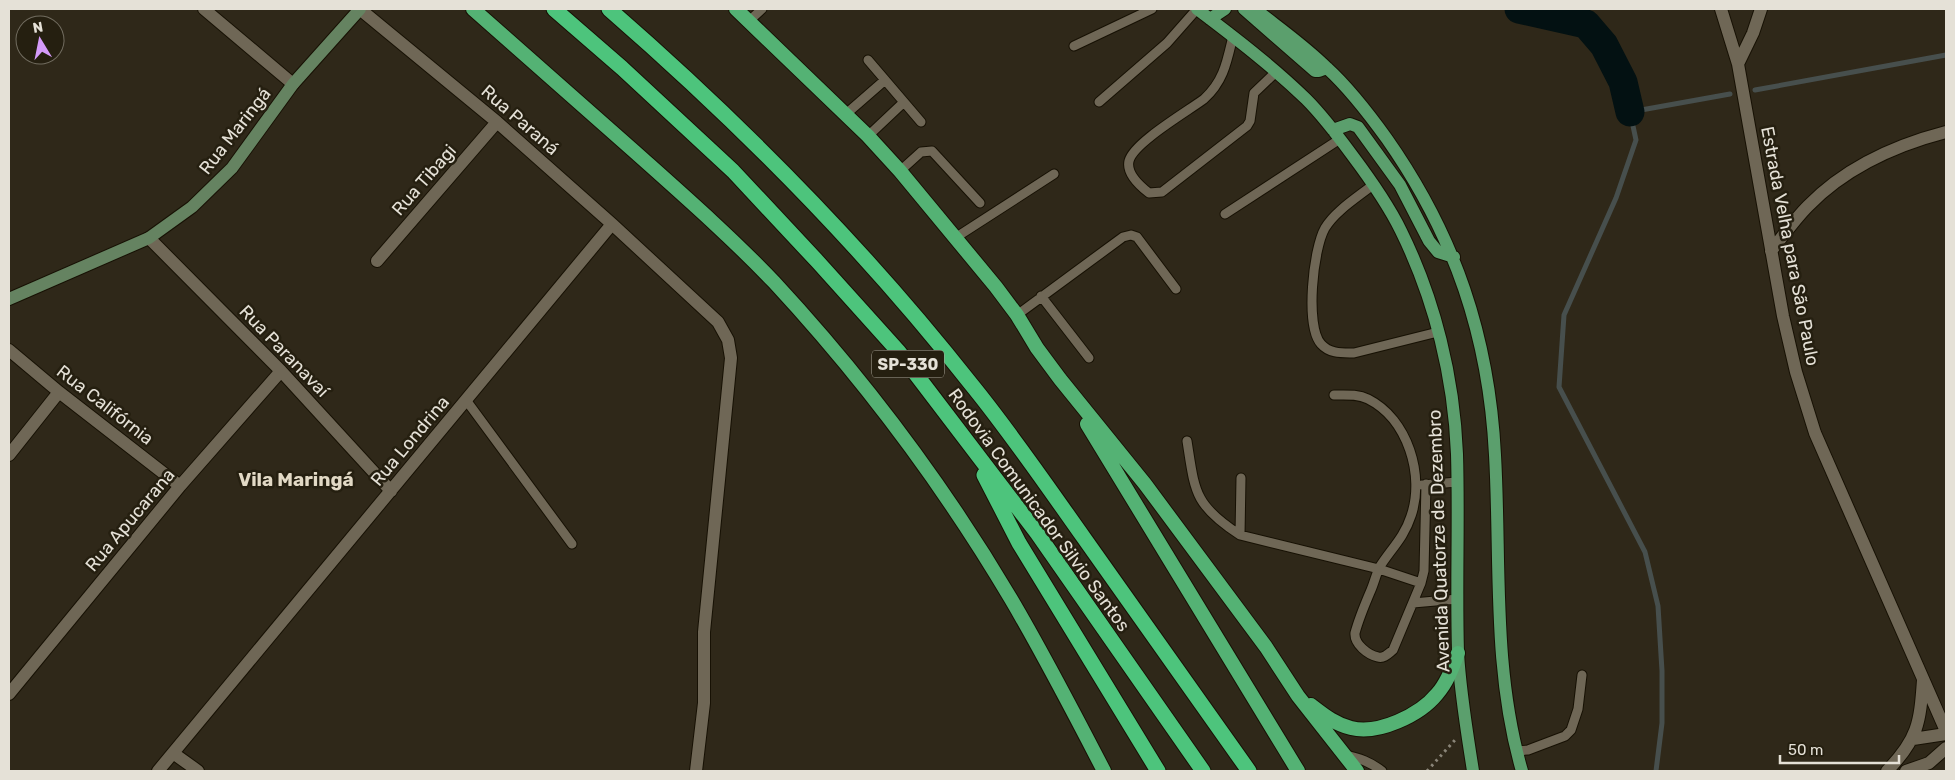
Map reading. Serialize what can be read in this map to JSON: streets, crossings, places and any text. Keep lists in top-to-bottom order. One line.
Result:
{"streets":{"highway":["SP-330","Rodovia Comunicador Silvio Santos"],"main road":["Rua Maringá","Avenida Quatorze de Dezembro"],"street":["Rua Paraná","Rua Tibagi","Estrada Velha para São Paulo","Rua Paranavaí","Rua Califórnia","Rua Londrina","Rua Apucarana"]},"crossings":[["Rua Paraná","Rua Maringá"],["Rua Paraná","Rua Tibagi"],["Rua Paraná","Rua Londrina"],["Rua Maringá","Rua Paranavaí"],["Rua Paranavaí","Rua Londrina"],["Rua Paranavaí","Rua Apucarana"],["Rua Califórnia","Rua Apucarana"]],"districts":["Vila Maringá"],"scale_bar":"50 m","north":"top"}
